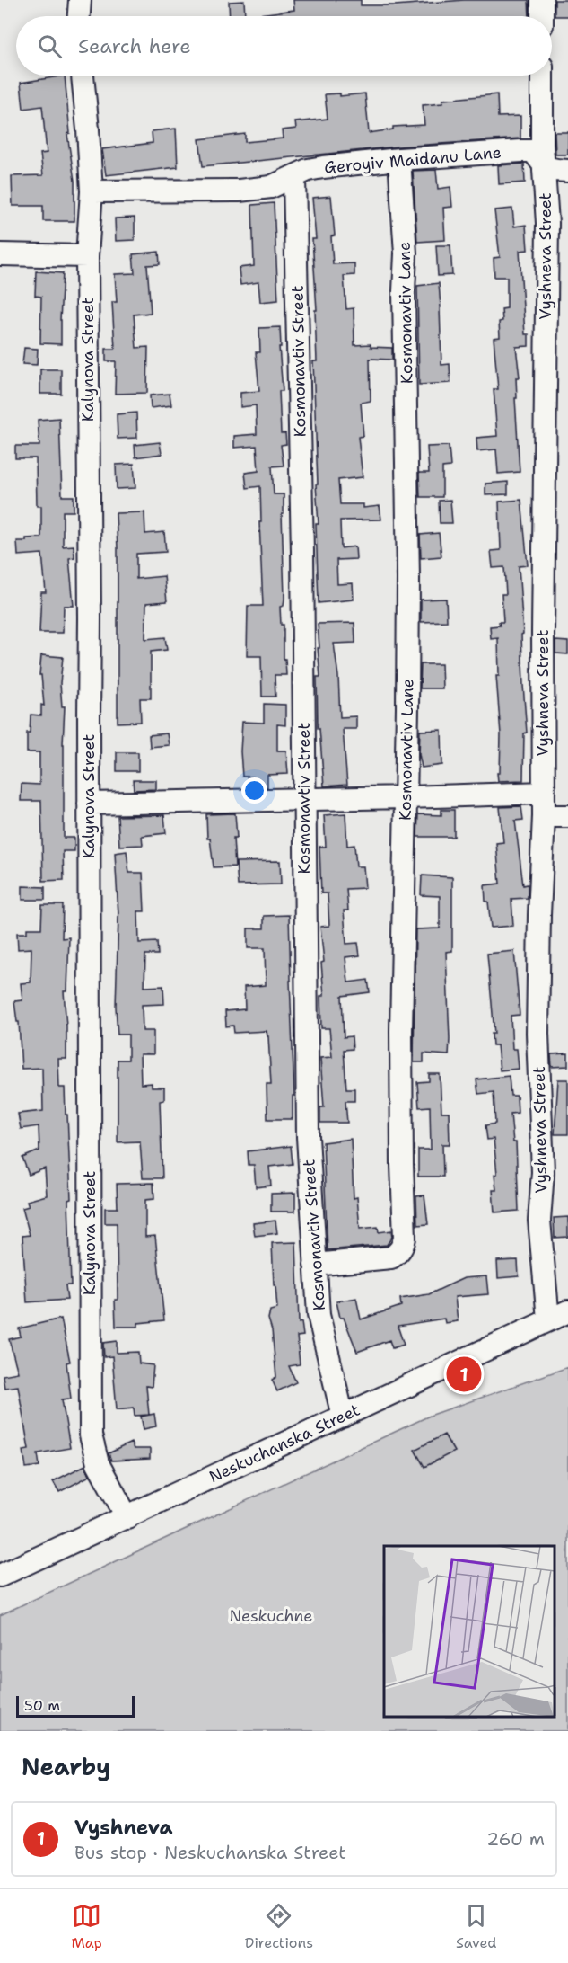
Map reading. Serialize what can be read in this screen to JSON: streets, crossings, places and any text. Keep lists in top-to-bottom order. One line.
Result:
{"streets":{"street":["Geroyiv Maidanu Lane","Vyshneva Street","Kosmonavtiv Lane","Kalynova Street","Kosmonavtiv Street","Neskuchanska Street"]},"crossings":[["Geroyiv Maidanu Lane","Vyshneva Street"],["Geroyiv Maidanu Lane","Kosmonavtiv Lane"],["Geroyiv Maidanu Lane","Kalynova Street"],["Geroyiv Maidanu Lane","Kosmonavtiv Street"],["Vyshneva Street","Neskuchanska Street"],["Kosmonavtiv Lane","Kosmonavtiv Street"],["Kalynova Street","Neskuchanska Street"],["Kosmonavtiv Street","Neskuchanska Street"]],"parks":["Neskuchne"],"scale_bar":"50 m","page":{"search":"Search here","pins":"1","scale":"50 m","heading":"Nearby","list":[{"mark":"1","name":"Vyshneva","note":"Bus stop · Neskuchanska Street","value":"260 m"}],"nav":["Map","Directions","Saved"]}}
